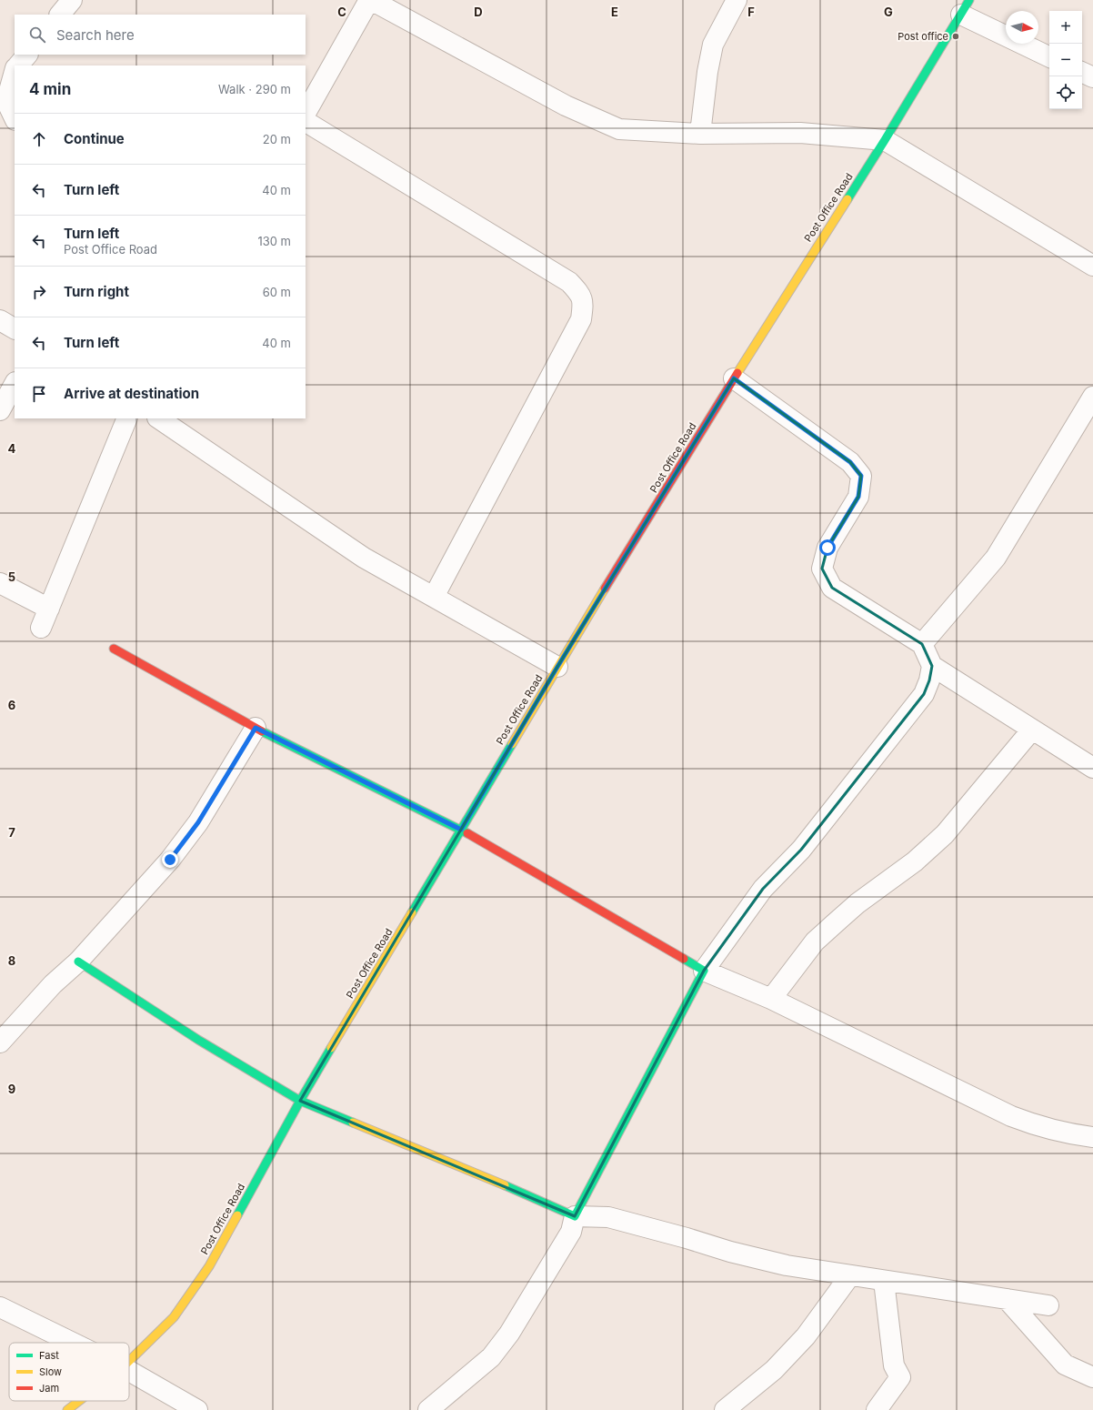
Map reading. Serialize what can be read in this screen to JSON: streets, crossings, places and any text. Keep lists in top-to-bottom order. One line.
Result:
{"streets":{"street":["Post Office Road"]},"places":["Post office"],"legend":["Fast","Slow","Jam"],"north":"right","page":{"map_buttons":["+","−"],"search":"Search here","heading":["4 min","Walk · 290 m"],"list":[["Continue","20 m"],["Turn left","40 m"],["Turn left","Post Office Road","130 m"],["Turn right","60 m"],["Turn left","40 m"],"Arrive at destination"]},"grid":{"columns":["C","D","E","F","G"],"rows":["4","5","6","7","8","9"]}}
